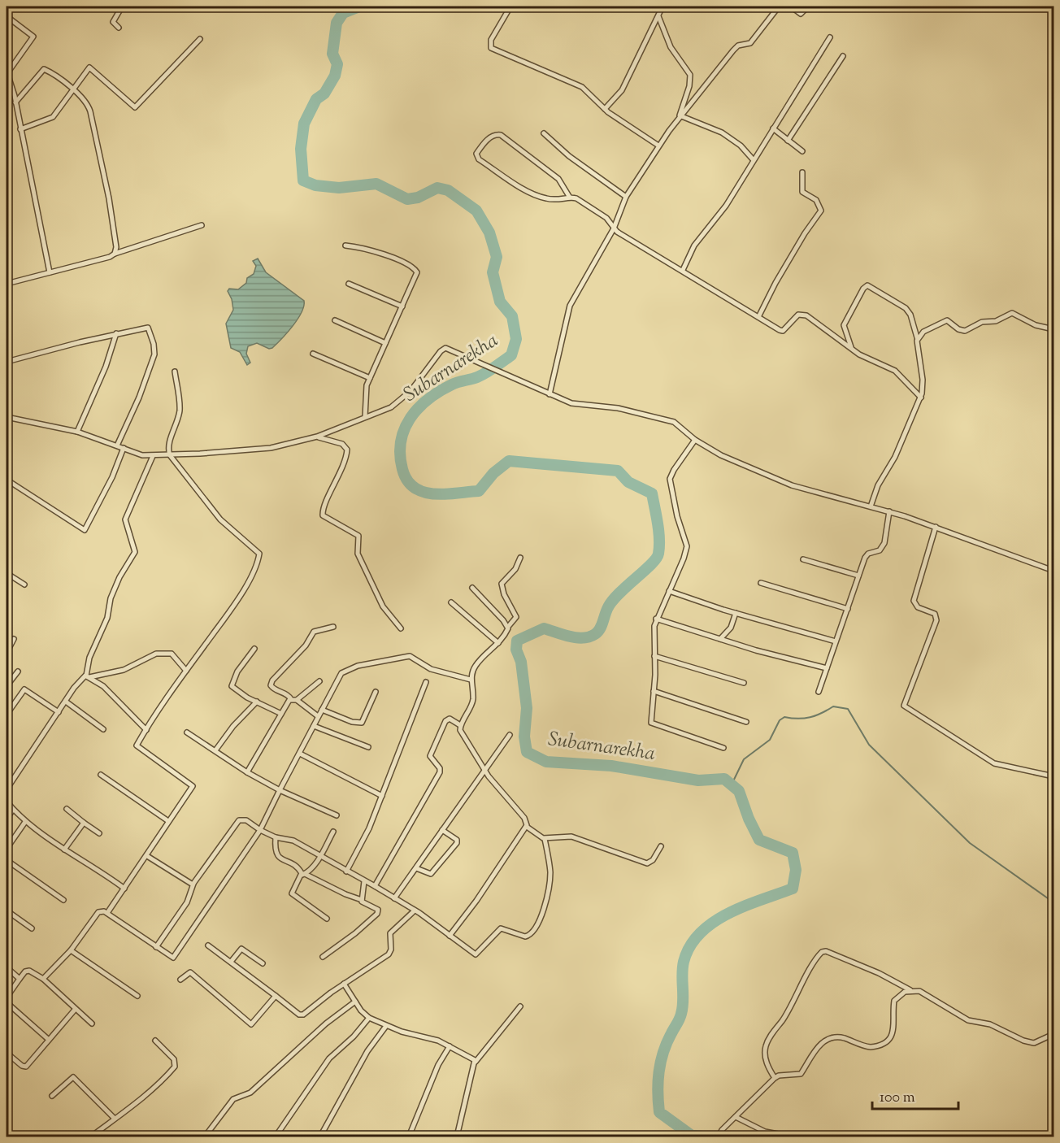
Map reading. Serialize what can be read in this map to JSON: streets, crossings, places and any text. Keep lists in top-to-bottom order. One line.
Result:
{"water":["Subarnarekha"],"scale_bar":"100 m"}
